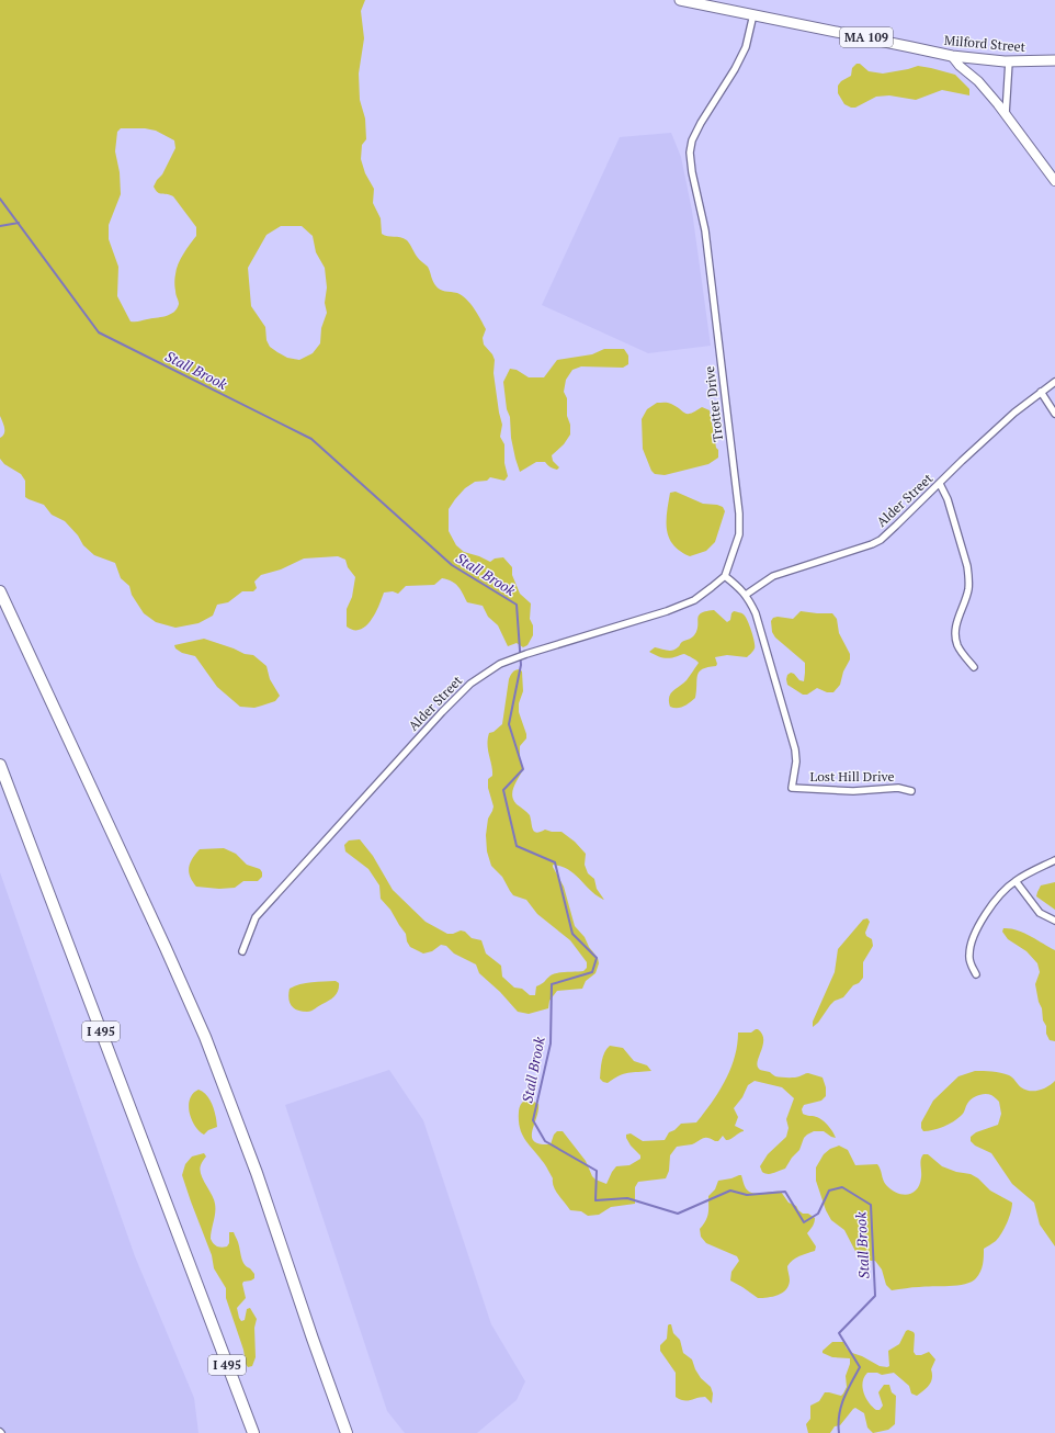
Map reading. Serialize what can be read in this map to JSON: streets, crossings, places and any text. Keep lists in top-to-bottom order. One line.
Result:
{"streets":{"highway":["I 495"],"main road":["MA 109","Milford Street"],"street":["Trotter Drive","Alder Street","Lost Hill Drive"]},"crossings":[["Milford Street","Trotter Drive"],["Trotter Drive","Alder Street"],["Alder Street","Lost Hill Drive"]],"water":["Stall Brook"]}
